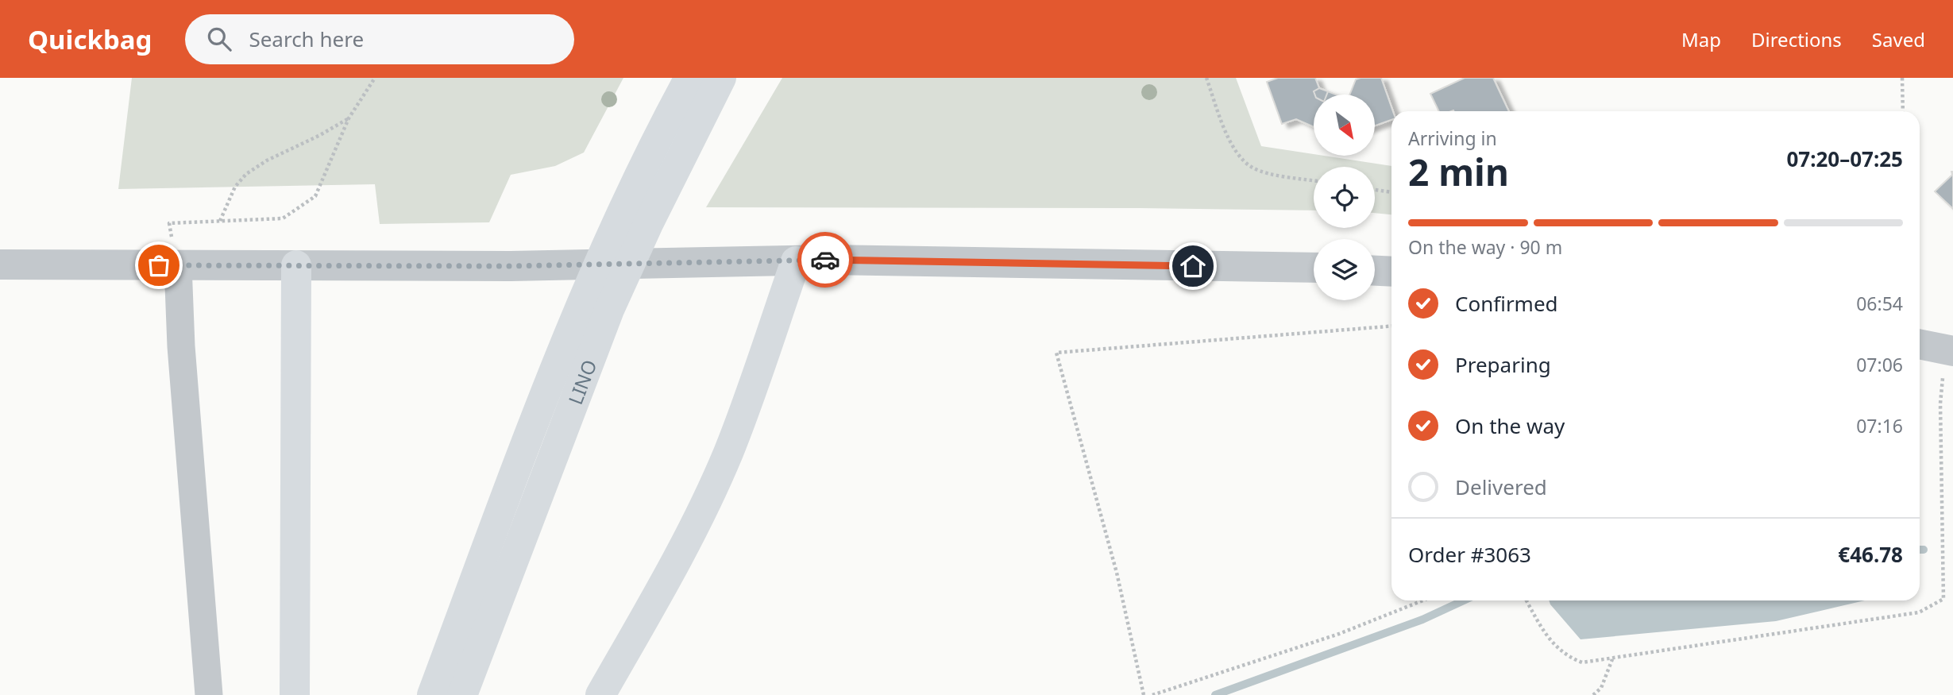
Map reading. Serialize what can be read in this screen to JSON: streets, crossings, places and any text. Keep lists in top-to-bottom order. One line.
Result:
{"streets":{"highway":["LINO"]},"north":"bottom right","page":{"header":"Quickbag","search":"Search here","nav":["Map","Directions","Saved"],"heading":["2 min","Arriving in","07:20–07:25"],"panel":["Order #3063","€46.78"],"bar":"On the way · 90 m","list":[["Confirmed","06:54"],["Preparing","07:06"],["On the way","07:16"],"Delivered"]}}
